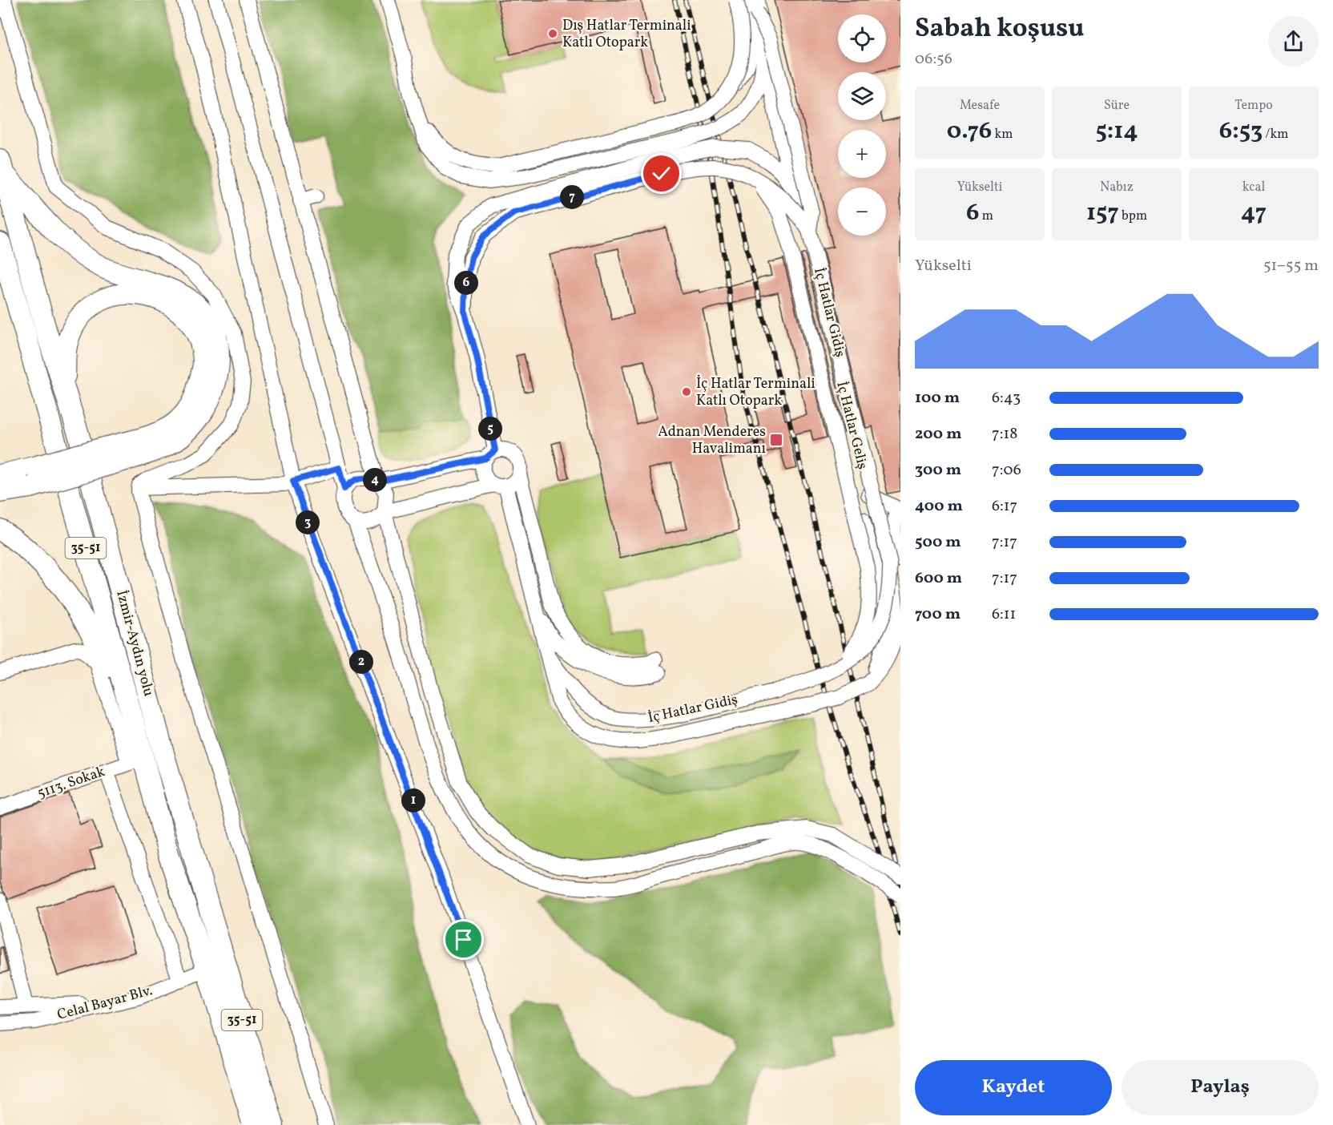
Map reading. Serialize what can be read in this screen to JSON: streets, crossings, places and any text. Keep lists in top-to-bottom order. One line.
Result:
{"streets":{"highway":["35-51","İzmir-Aydın yolu"],"street":["İç Hatlar Gidiş","İç Hatlar Geliş","5113. Sokak","Celal Bayar Blv."]},"crossings":[["İç Hatlar Gidiş","İç Hatlar Geliş"],["35-51","İzmir-Aydın yolu"],["İzmir-Aydın yolu","5113. Sokak"],["İzmir-Aydın yolu","Celal Bayar Blv."]],"places":{"other":["Dış Hatlar Terminali Katlı Otopark","İç Hatlar Terminali Katlı Otopark"],"transit":["Adnan Menderes Havalimanı"]},"page":{"heading":["Sabah koşusu","06:56"],"map_buttons":["+","−"],"stats":[["Mesafe","0.76 km"],["Süre","5:14"],["Tempo","6:53 /km"],["Yükselti","6 m"],["Nabız","157 bpm"],["kcal","47"]],"pins":["7","6","5","4","3","2","1"],"chart":["Yükselti","51–55 m"],"list":[{"name":"100 m","note":"6:43"},{"name":"200 m","note":"7:18"},{"name":"300 m","note":"7:06"},{"name":"400 m","note":"6:17"},{"name":"500 m","note":"7:17"},{"name":"600 m","note":"7:17"},{"name":"700 m","note":"6:11"}],"buttons":["Kaydet","Paylaş"]}}
